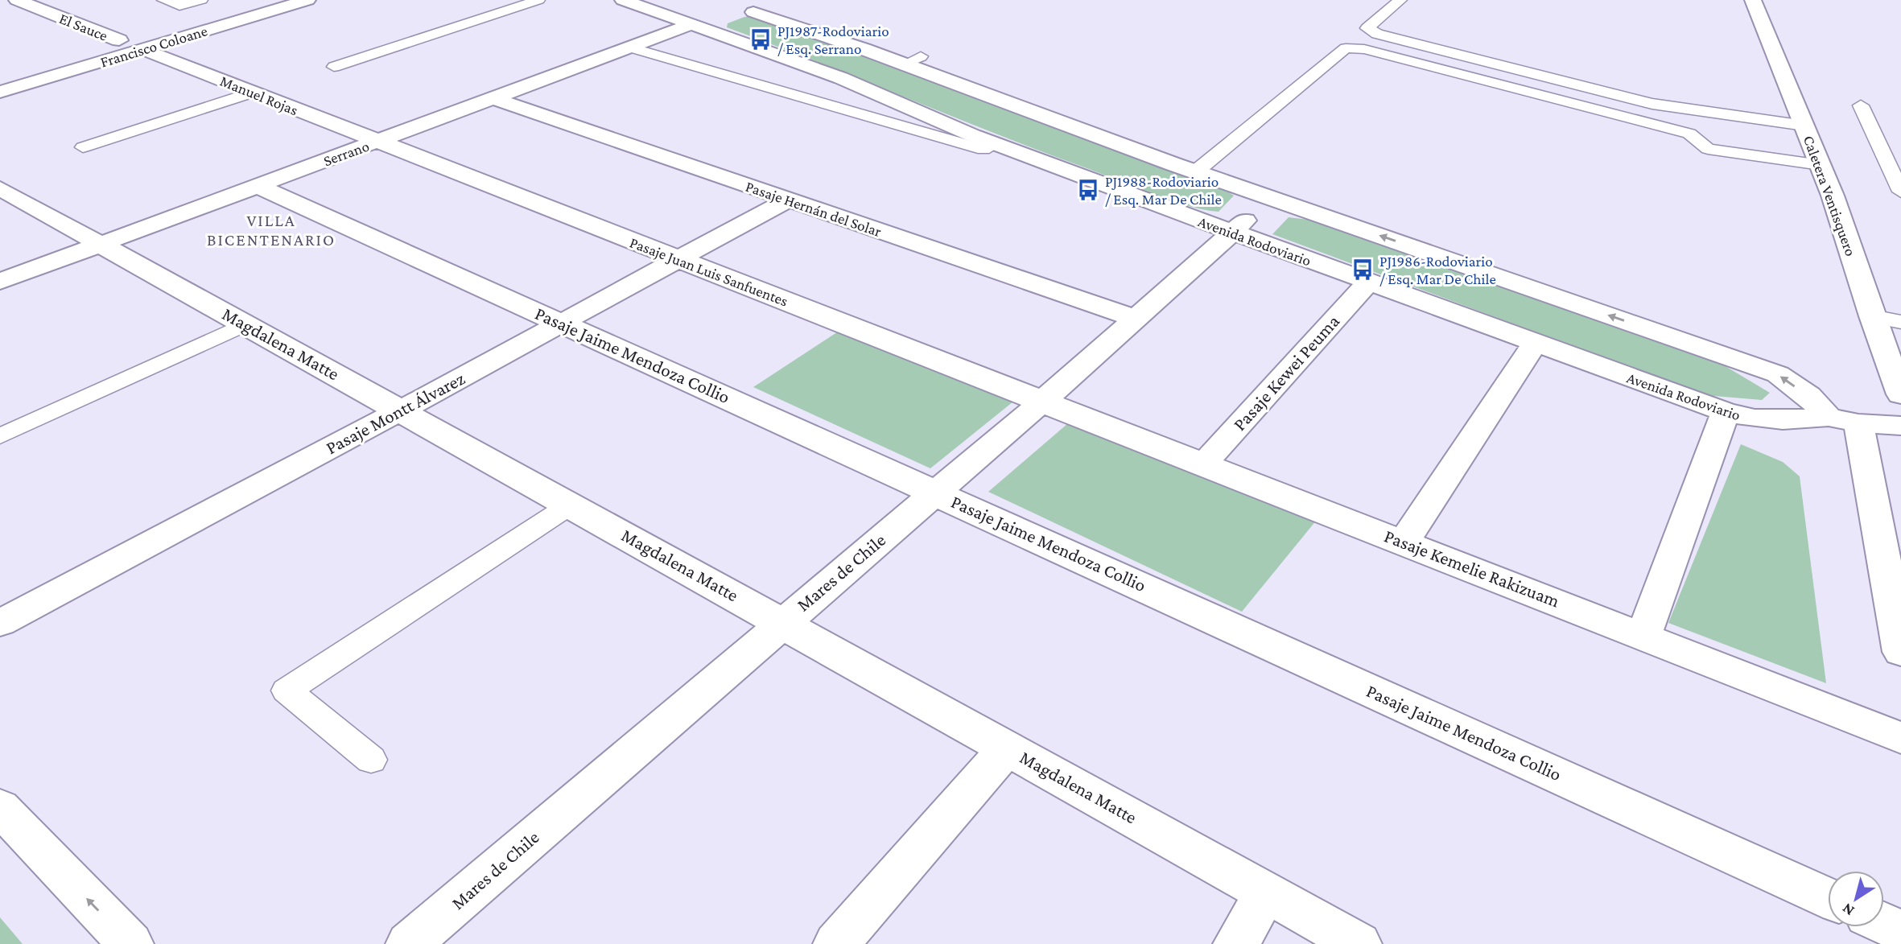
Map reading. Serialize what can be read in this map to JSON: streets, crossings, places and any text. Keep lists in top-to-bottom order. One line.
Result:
{"streets":{"street":["El Sauce","Francisco Coloane","Manuel Rojas","Serrano","Caletera Ventisquero","Pasaje Hernán del Solar","Avenida Rodoviario","Pasaje Juan Luis Sanfuentes","Magdalena Matte","Pasaje Jaime Mendoza Collio","Pasaje Kewei Peuma","Pasaje Montt Álvarez","Pasaje Kemelie Rakizuam","Mares de Chile"]},"crossings":[["Francisco Coloane","Manuel Rojas"],["Manuel Rojas","Serrano"],["Manuel Rojas","Pasaje Juan Luis Sanfuentes"],["Serrano","Pasaje Hernán del Solar"],["Serrano","Avenida Rodoviario"],["Serrano","Pasaje Juan Luis Sanfuentes"],["Serrano","Magdalena Matte"],["Serrano","Pasaje Jaime Mendoza Collio"],["Pasaje Hernán del Solar","Pasaje Montt Álvarez"],["Pasaje Hernán del Solar","Mares de Chile"],["Avenida Rodoviario","Pasaje Kewei Peuma"],["Avenida Rodoviario","Mares de Chile"],["Pasaje Juan Luis Sanfuentes","Pasaje Montt Álvarez"],["Pasaje Juan Luis Sanfuentes","Pasaje Kemelie Rakizuam"],["Pasaje Juan Luis Sanfuentes","Mares de Chile"],["Magdalena Matte","Pasaje Montt Álvarez"],["Magdalena Matte","Mares de Chile"],["Pasaje Jaime Mendoza Collio","Pasaje Montt Álvarez"],["Pasaje Jaime Mendoza Collio","Mares de Chile"],["Pasaje Kewei Peuma","Pasaje Kemelie Rakizuam"],["Pasaje Kemelie Rakizuam","Mares de Chile"]],"districts":["VILLA BICENTENARIO"],"places":{"bus stop":["PJ1987-Rodoviario / Esq. Serrano","PJ1988-Rodoviario / Esq. Mar De Chile","PJ1986-Rodoviario / Esq. Mar De Chile"]},"north":"bottom left"}
